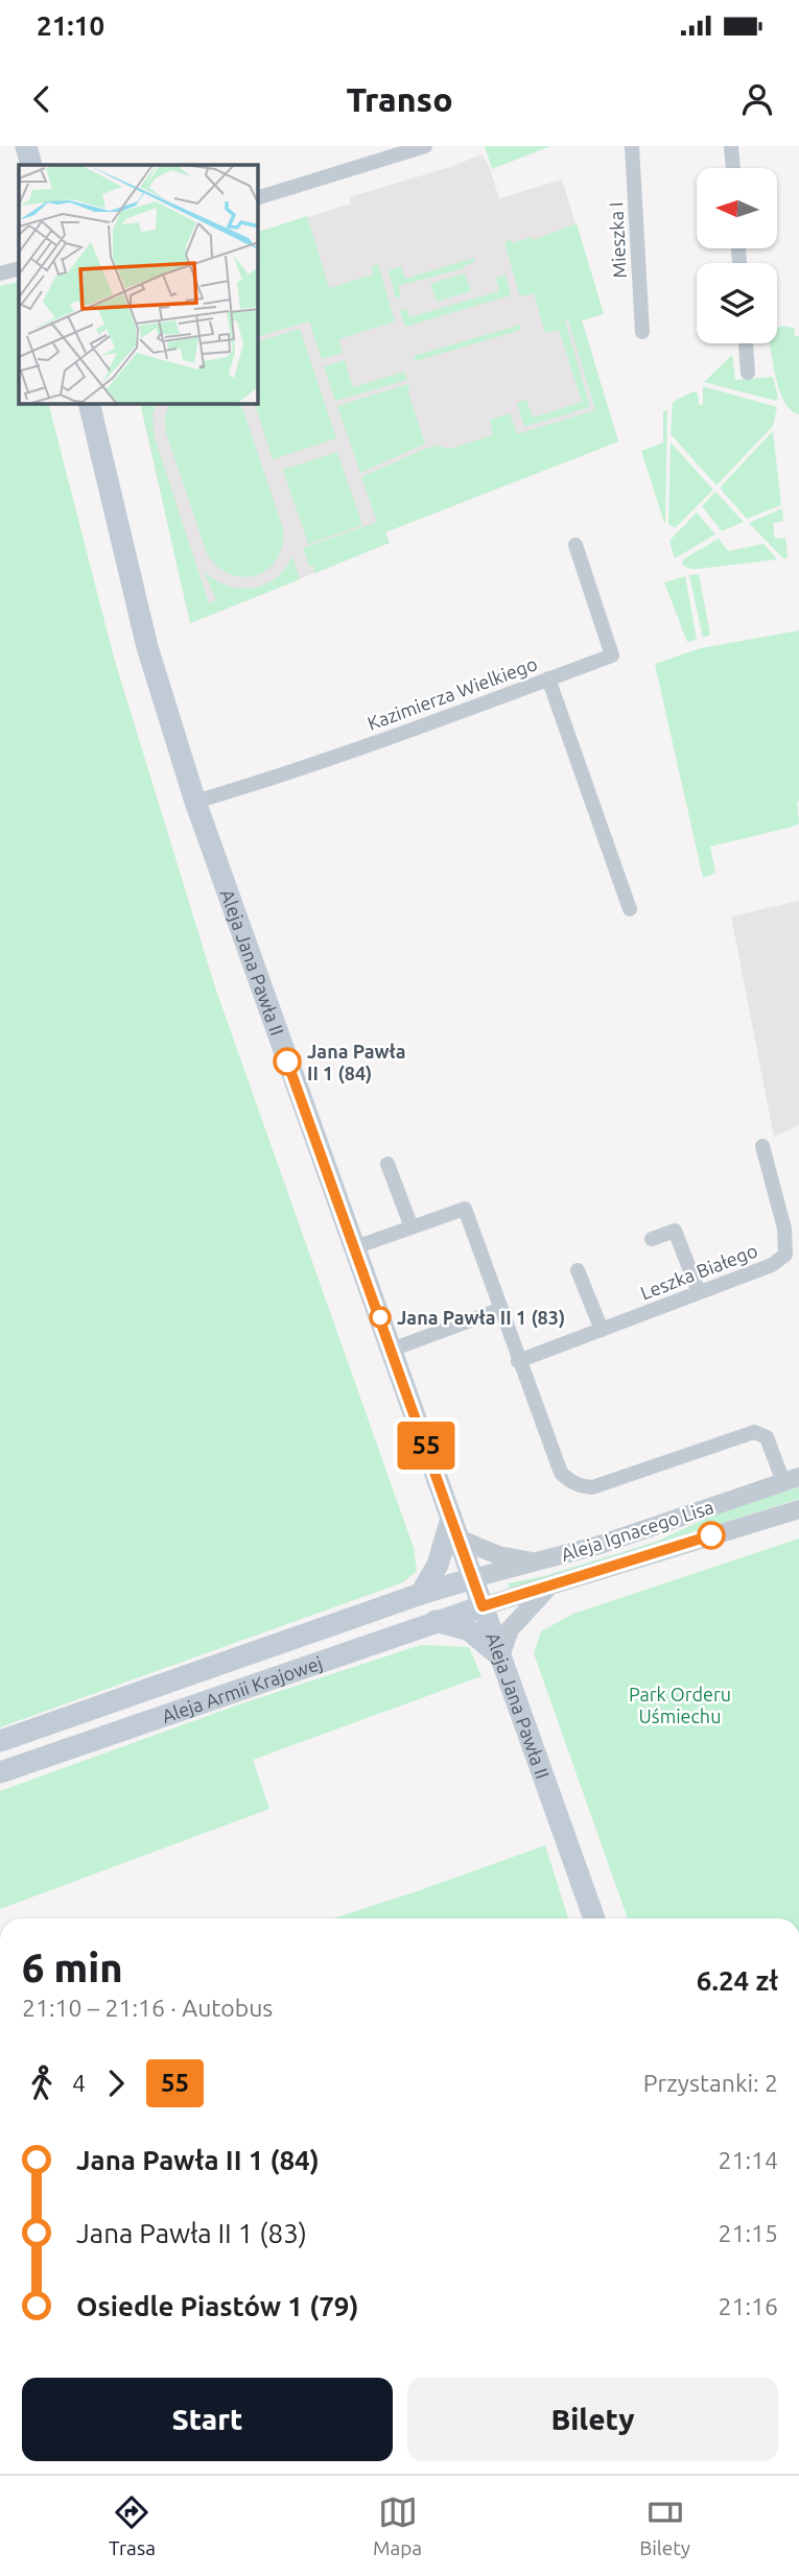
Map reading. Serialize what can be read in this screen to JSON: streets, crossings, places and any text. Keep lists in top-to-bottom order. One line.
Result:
{"streets":{"main road":["Aleja Jana Pawła II","Aleja Armii Krajowej"],"street":["Mieszka I","Kazimierza Wielkiego","Leszka Białego","Aleja Ignacego Lisa"]},"crossings":[["Kazimierza Wielkiego","Aleja Jana Pawła II"],["Aleja Jana Pawła II","Aleja Ignacego Lisa"],["Aleja Jana Pawła II","Aleja Armii Krajowej"],["Aleja Ignacego Lisa","Aleja Armii Krajowej"]],"parks":["Park Orderu Uśmiechu"],"places":["Jana Pawła II 1 (84)","Jana Pawła II 1 (83)"],"lines":["bus line 55"],"north":"left","page":{"status":"21:10","header":"Transo","on_map":"55","heading":["6 min","21:10 – 21:16 · Autobus","6.24 zł"],"legs":["4","55","Przystanki: 2"],"list":[{"name":"Jana Pawła II 1 (84)","value":"21:14"},{"name":"Jana Pawła II 1 (83)","value":"21:15"},{"name":"Osiedle Piastów 1 (79)","value":"21:16"}],"buttons":["Start","Bilety"],"tabs":["Trasa","Mapa","Bilety"]}}
